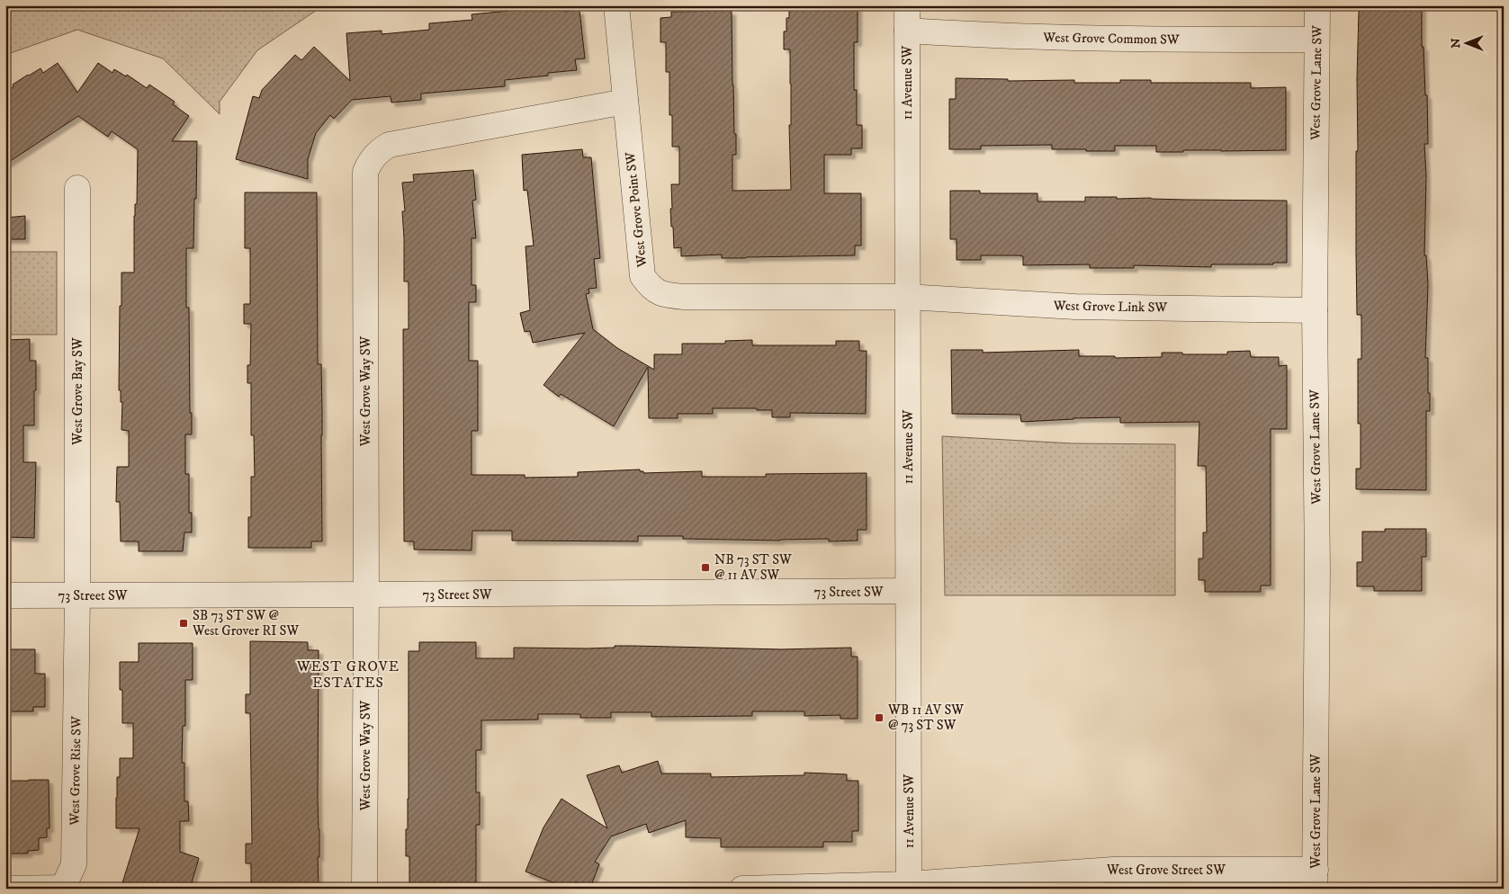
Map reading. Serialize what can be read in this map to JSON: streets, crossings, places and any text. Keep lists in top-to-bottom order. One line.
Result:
{"streets":{"street":["West Grove Common SW","11 Avenue SW","West Grove Lane SW","West Grove Point SW","West Grove Link SW","West Grove Bay SW","West Grove Way SW","73 Street SW","West Grove Rise SW","West Grove Street SW"]},"crossings":[["West Grove Common SW","11 Avenue SW"],["West Grove Common SW","West Grove Lane SW"],["11 Avenue SW","West Grove Point SW"],["11 Avenue SW","West Grove Link SW"],["11 Avenue SW","73 Street SW"],["11 Avenue SW","West Grove Street SW"],["West Grove Lane SW","West Grove Link SW"],["West Grove Lane SW","West Grove Street SW"],["West Grove Point SW","West Grove Link SW"],["West Grove Point SW","West Grove Way SW"],["West Grove Bay SW","73 Street SW"],["West Grove Bay SW","West Grove Rise SW"],["West Grove Way SW","73 Street SW"],["73 Street SW","West Grove Rise SW"]],"districts":["WEST GROVE ESTATES"],"places":{"transit":["NB 73 ST SW @ 11 AV SW","SB 73 ST SW @ West Grover RI SW","WB 11 AV SW @ 73 ST SW"]},"north":"left"}
